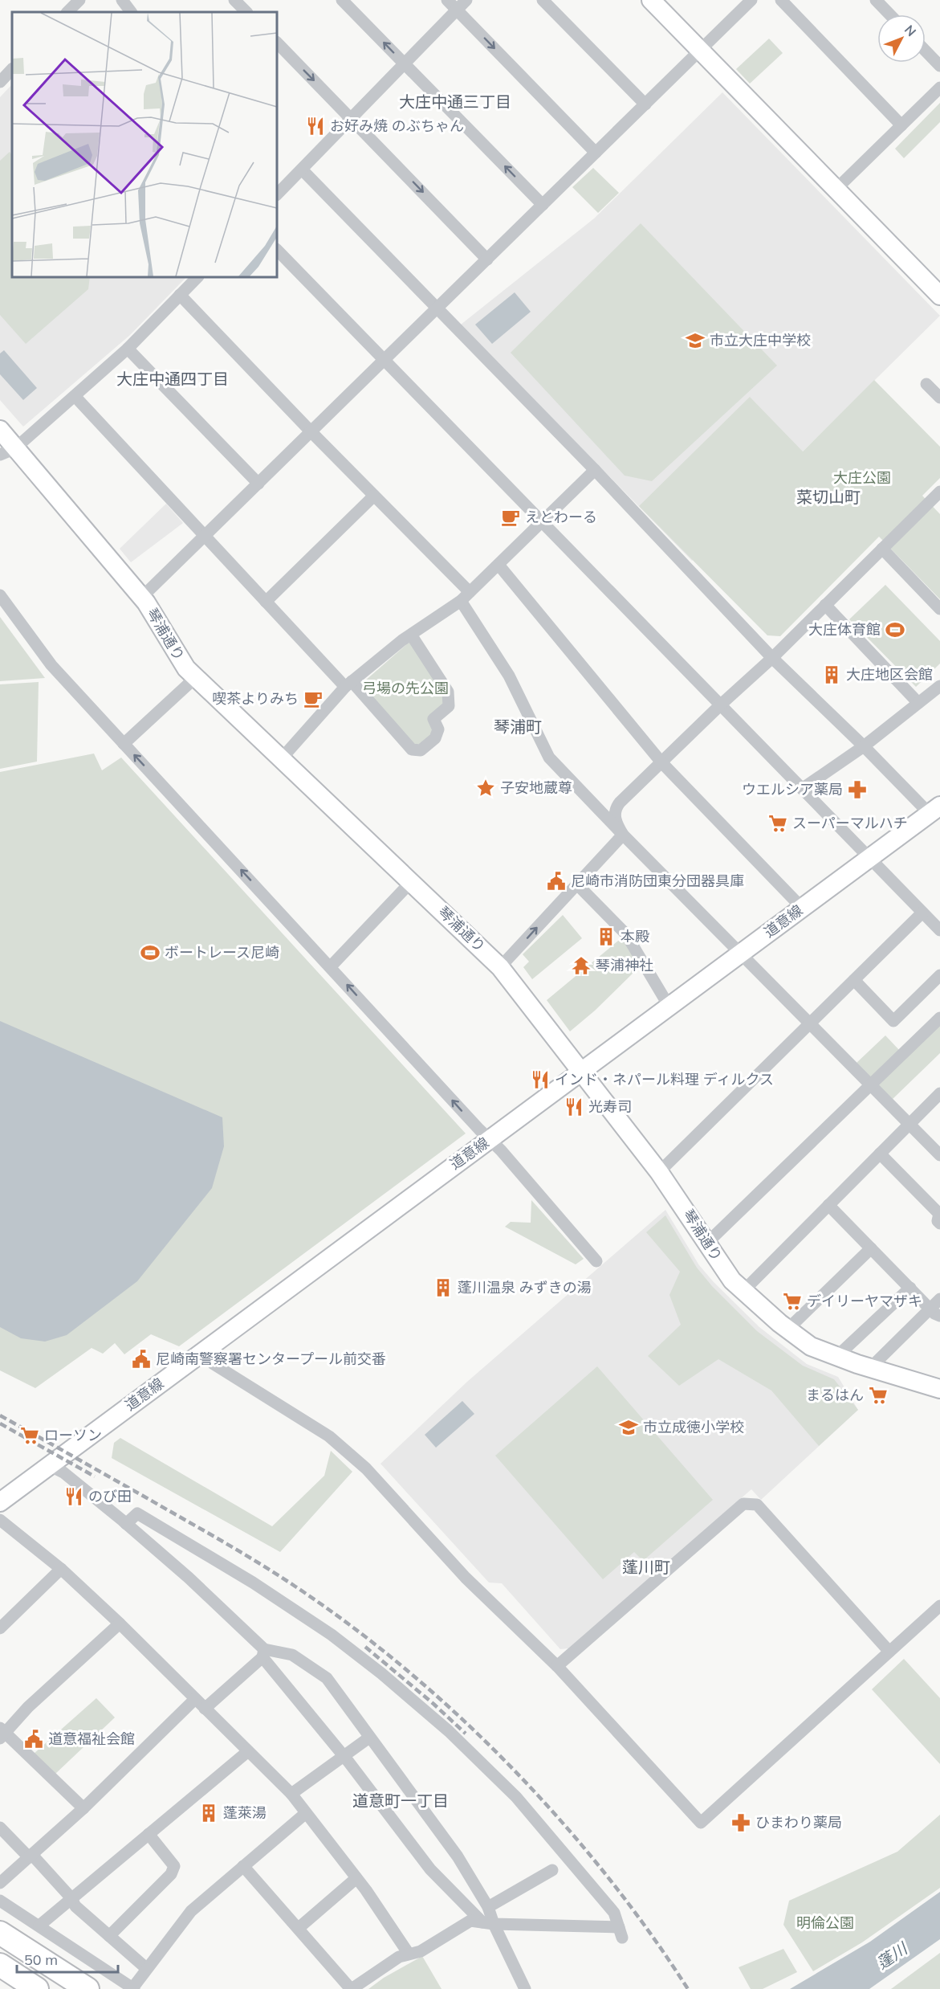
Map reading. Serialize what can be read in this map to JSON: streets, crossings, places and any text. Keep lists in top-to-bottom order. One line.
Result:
{"streets":{"street":["琴浦通り","道意線"]},"crossings":[["琴浦通り","道意線"]],"districts":["大庄中通三丁目","大庄中通四丁目","菜切山町","琴浦町","蓬川町","道意町一丁目"],"water":["蓬川"],"parks":["大庄公園","弓場の先公園","明倫公園"],"places":{"restaurant":["お好み焼 のぶちゃん","インド・ネパール料理 ディルクス","光寿司","のび田"],"school or university":["市立大庄中学校","市立成徳小学校"],"cafe":["えとわーる","喫茶よりみち"],"sports":["大庄体育館","ボートレース尼崎"],"building":["大庄地区会館","本殿","蓬川温泉 みずきの湯","蓬萊湯"],"place":["子安地蔵尊"],"pharmacy":["ウエルシア薬局","ひまわり薬局"],"supermarket":["スーパーマルハチ","デイリーヤマザキ","まるはん","ローソン"],"public building":["尼崎市消防団東分団器具庫","尼崎南警察署センタープール前交番","道意福祉会館"],"temple":["琴浦神社"]},"scale_bar":"50 m","north":"top right"}
